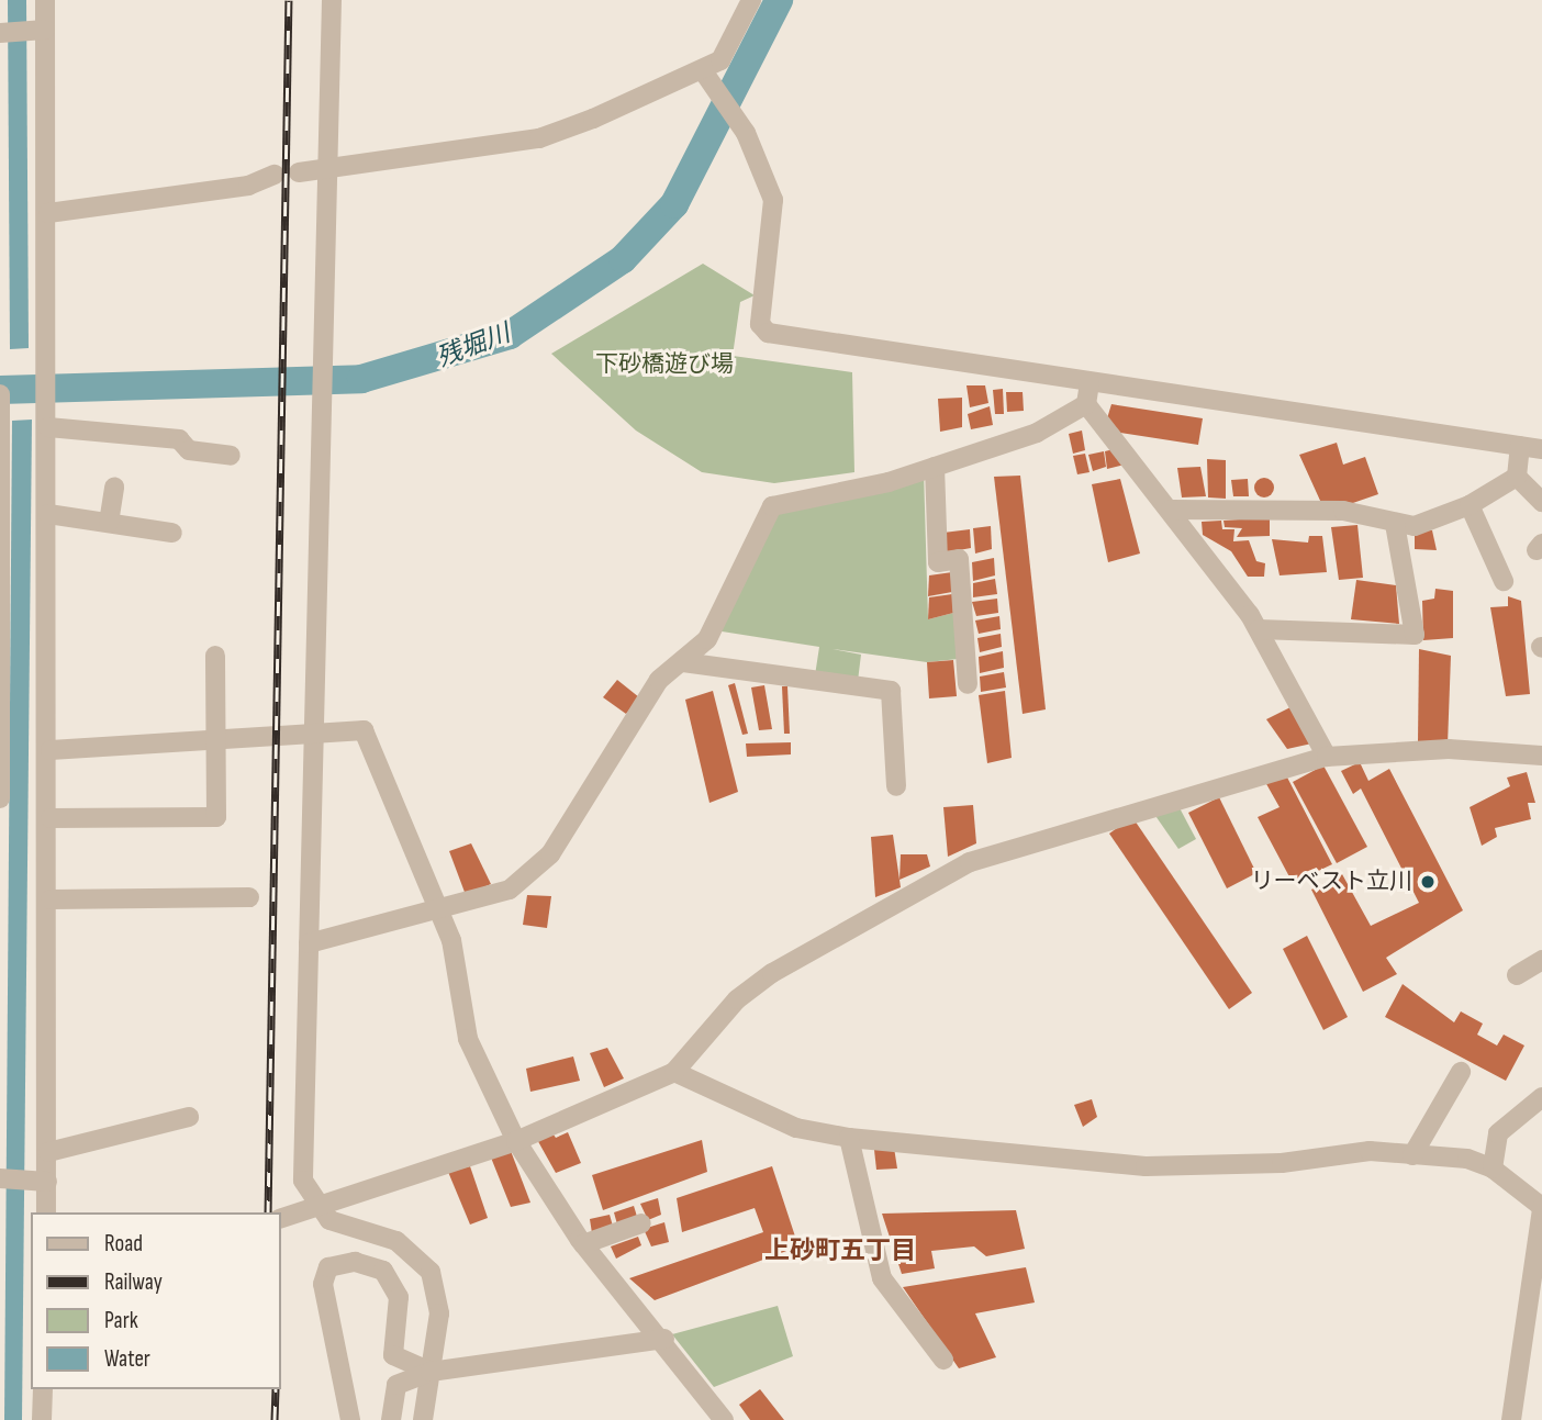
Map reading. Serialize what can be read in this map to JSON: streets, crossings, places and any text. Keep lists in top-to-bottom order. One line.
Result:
{"districts":["上砂町五丁目"],"water":["残堀川"],"parks":["下砂橋遊び場"],"places":["リーベスト立川"],"legend":["Road","Railway","Park","Water"]}
